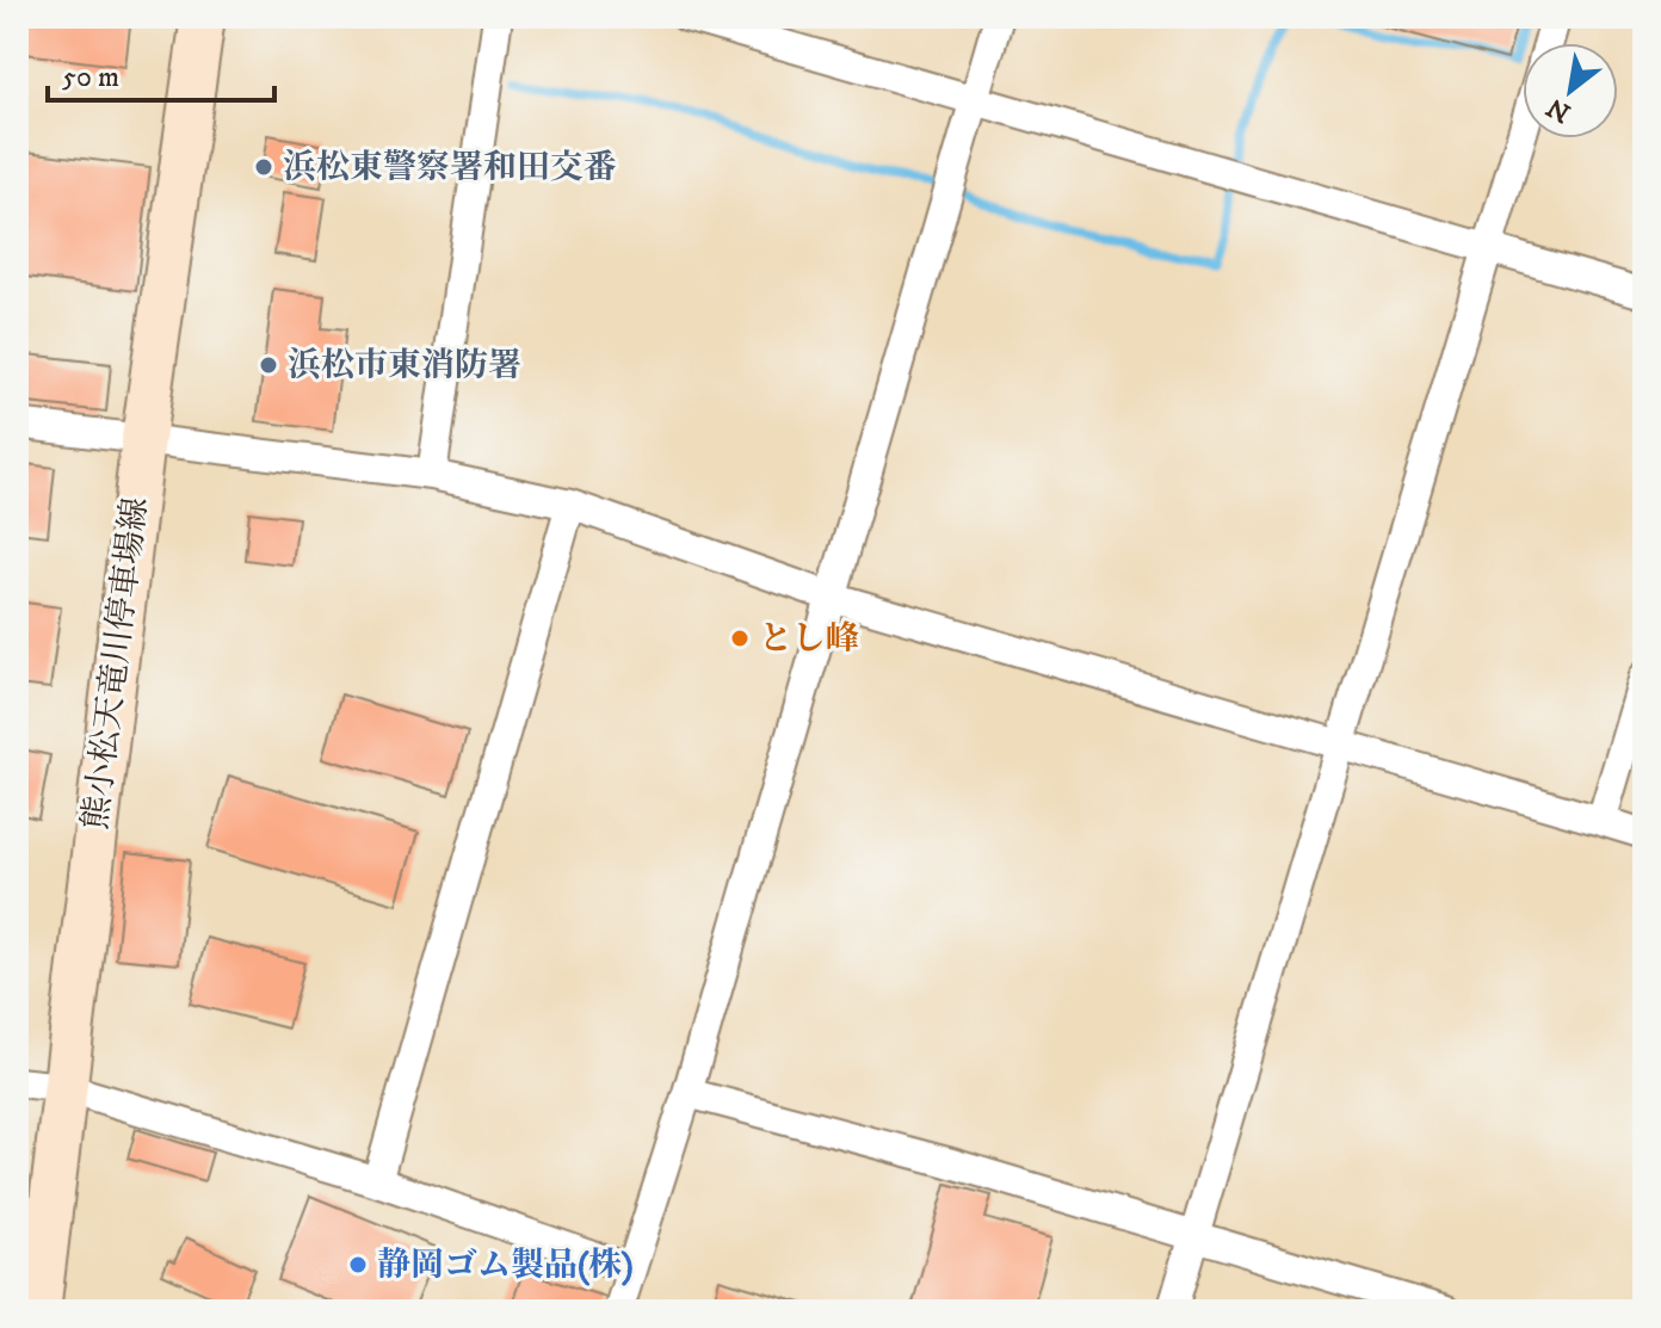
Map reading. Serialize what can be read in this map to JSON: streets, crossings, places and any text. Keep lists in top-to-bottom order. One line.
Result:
{"streets":{"main road":["熊小松天竜川停車場線"]},"places":["浜松東警察署和田交番","浜松市東消防署","とし峰","静岡ゴム製品(株)"],"scale_bar":"50 m","north":"bottom left"}
